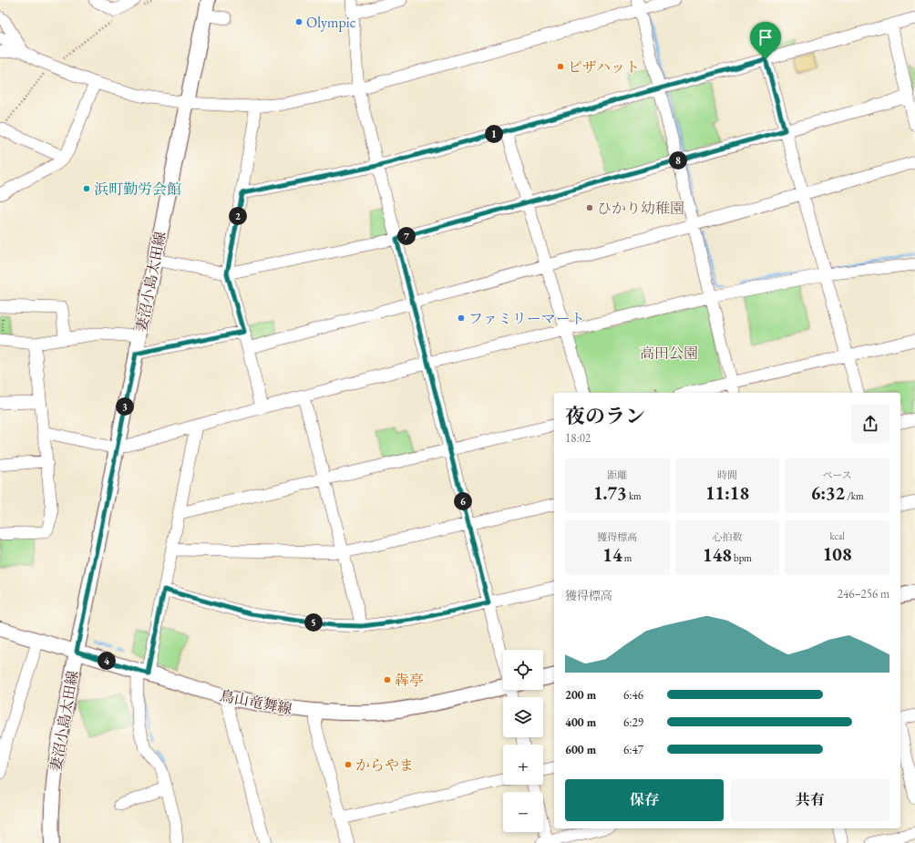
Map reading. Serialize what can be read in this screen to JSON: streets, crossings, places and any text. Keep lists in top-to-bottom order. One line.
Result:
{"streets":{"main road":["妻沼小島太田線","鳥山竜舞線"]},"crossings":[["妻沼小島太田線","鳥山竜舞線"]],"parks":["高田公園"],"places":["Olympic","ピザハット","浜町勤労会館","ひかり幼稚園","ファミリーマート","犇亭","からやま"],"page":{"pins":["1","8","2","7","3","6","5","4"],"heading":["夜のラン","18:02"],"stats":[["距離","1.73 km"],["時間","11:18"],["ペース","6:32 /km"],["獲得標高","14 m"],["心拍数","148 bpm"],["kcal","108"]],"chart":["獲得標高","246–256 m"],"map_buttons":["+","−"],"list":[{"name":"200 m","note":"6:46"},{"name":"400 m","note":"6:29"},{"name":"600 m","note":"6:47"}],"buttons":["保存","共有"]}}
